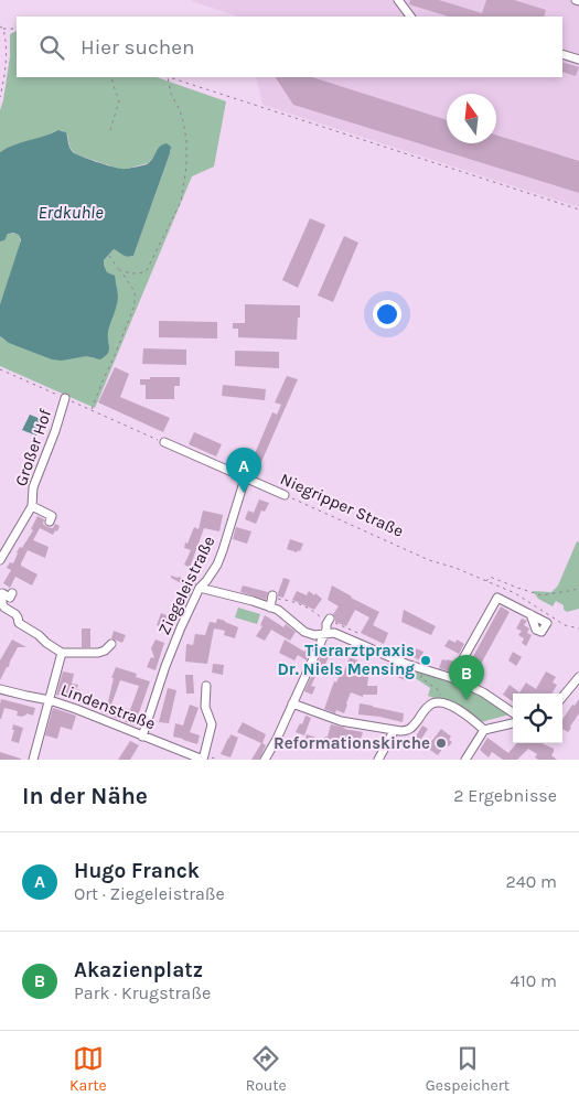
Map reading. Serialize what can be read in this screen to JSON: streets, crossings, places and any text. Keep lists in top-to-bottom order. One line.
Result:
{"streets":{"street":["Großer Hof","Niegripper Straße","Ziegeleistraße","Lindenstraße"]},"crossings":[["Niegripper Straße","Ziegeleistraße"],["Ziegeleistraße","Lindenstraße"]],"water":["Erdkuhle"],"places":["Tierarztpraxis Dr. Niels Mensing","Reformationskirche"],"north":"top","page":{"search":"Hier suchen","pins":["A","B"],"heading":["In der Nähe","2 Ergebnisse"],"list":[{"mark":"A","name":"Hugo Franck","note":"Ort · Ziegeleistraße","value":"240 m"},{"mark":"B","name":"Akazienplatz","note":"Park · Krugstraße","value":"410 m"}],"nav":["Karte","Route","Gespeichert"]}}
